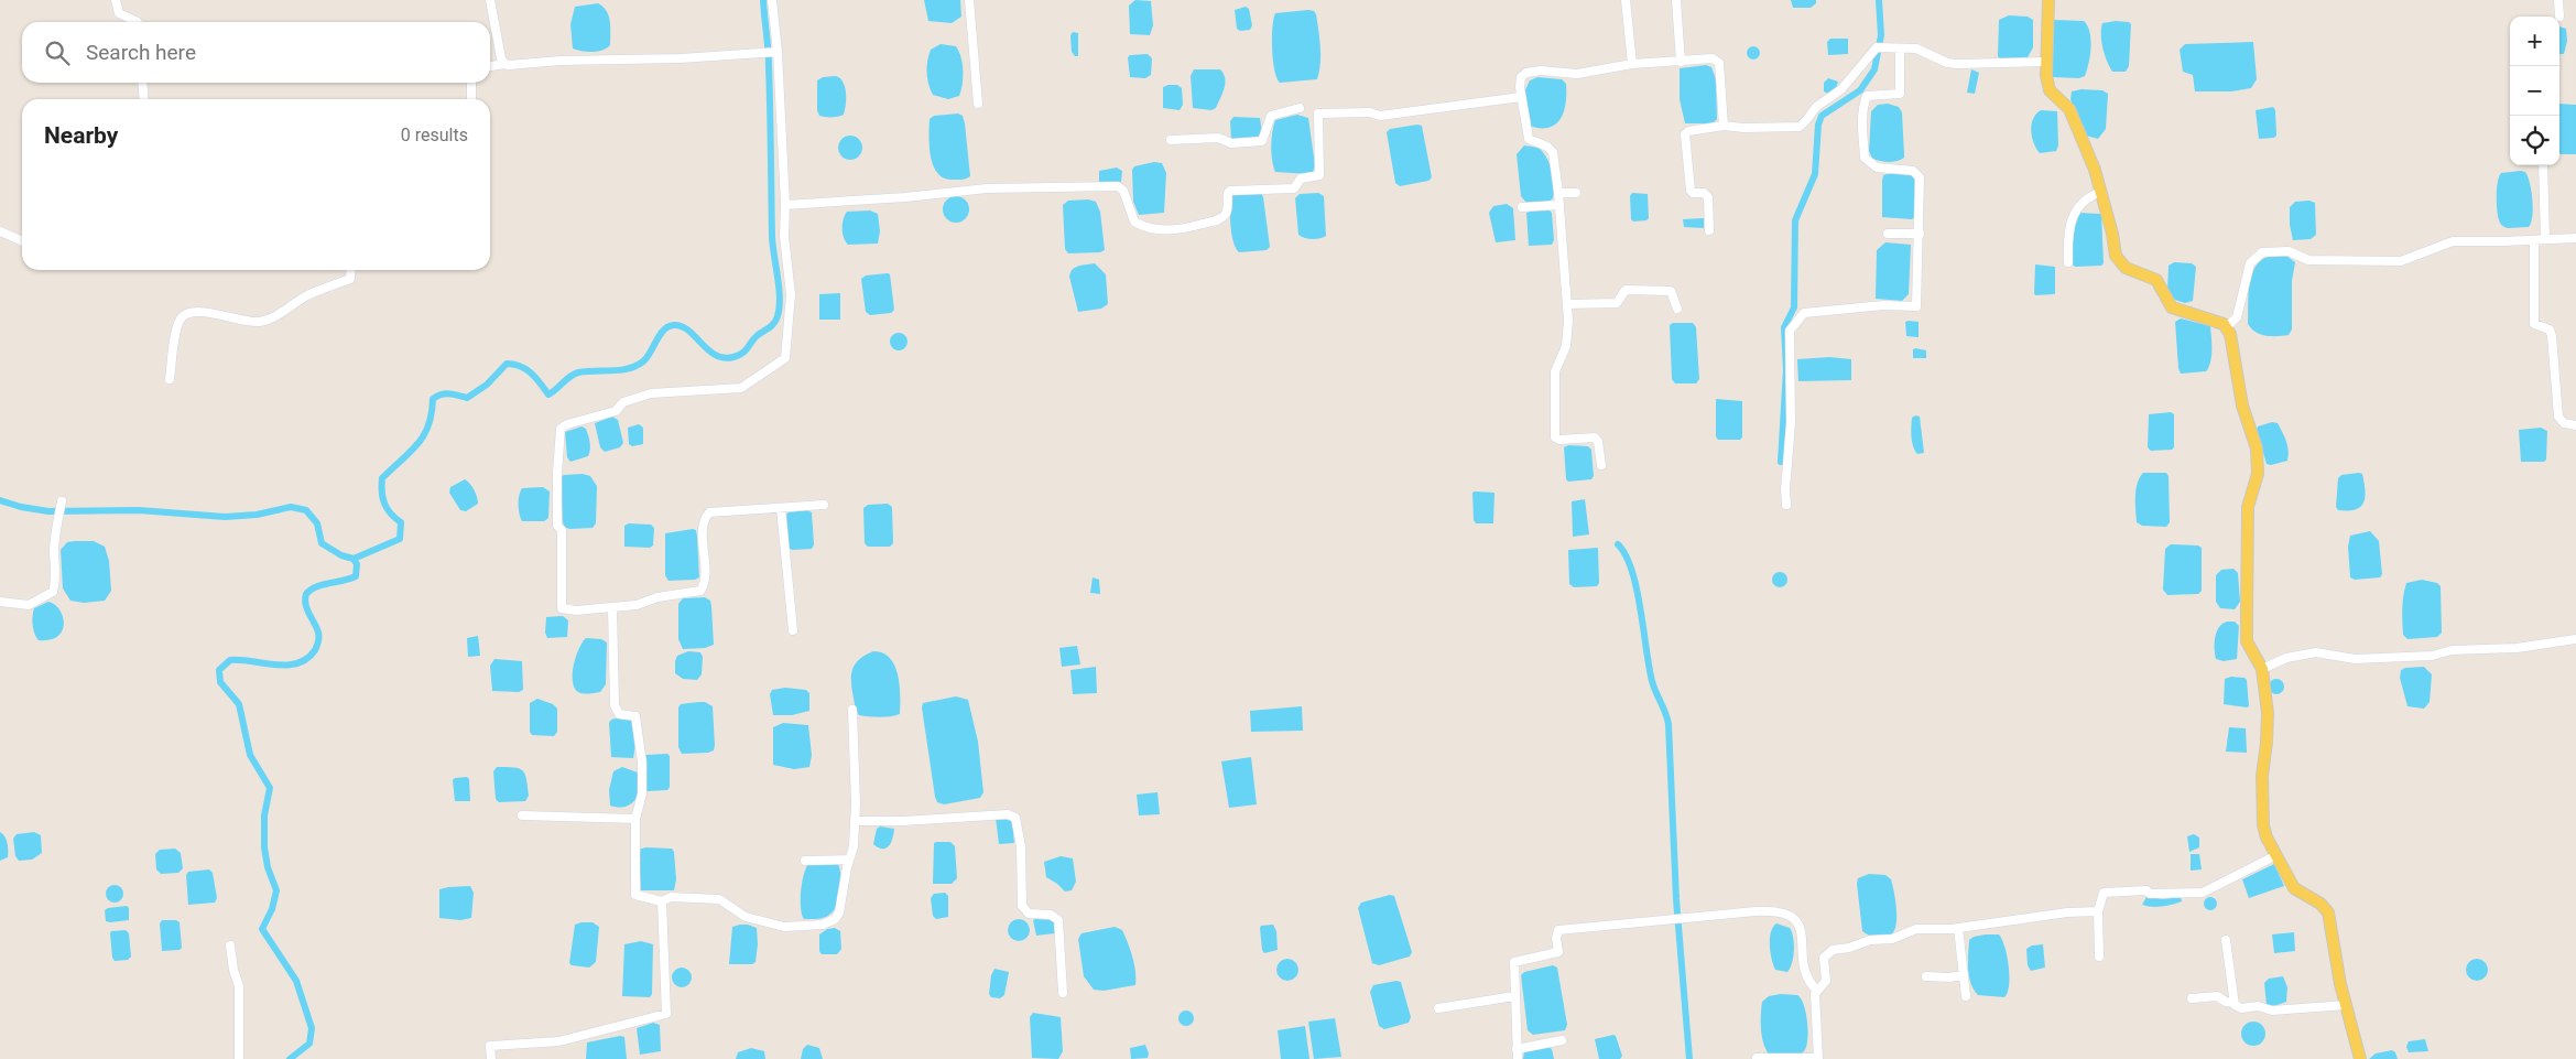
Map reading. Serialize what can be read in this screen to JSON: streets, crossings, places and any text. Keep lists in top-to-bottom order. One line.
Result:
{"page":{"map_buttons":["+","−"],"search":"Search here","heading":["Nearby","0 results"]}}
